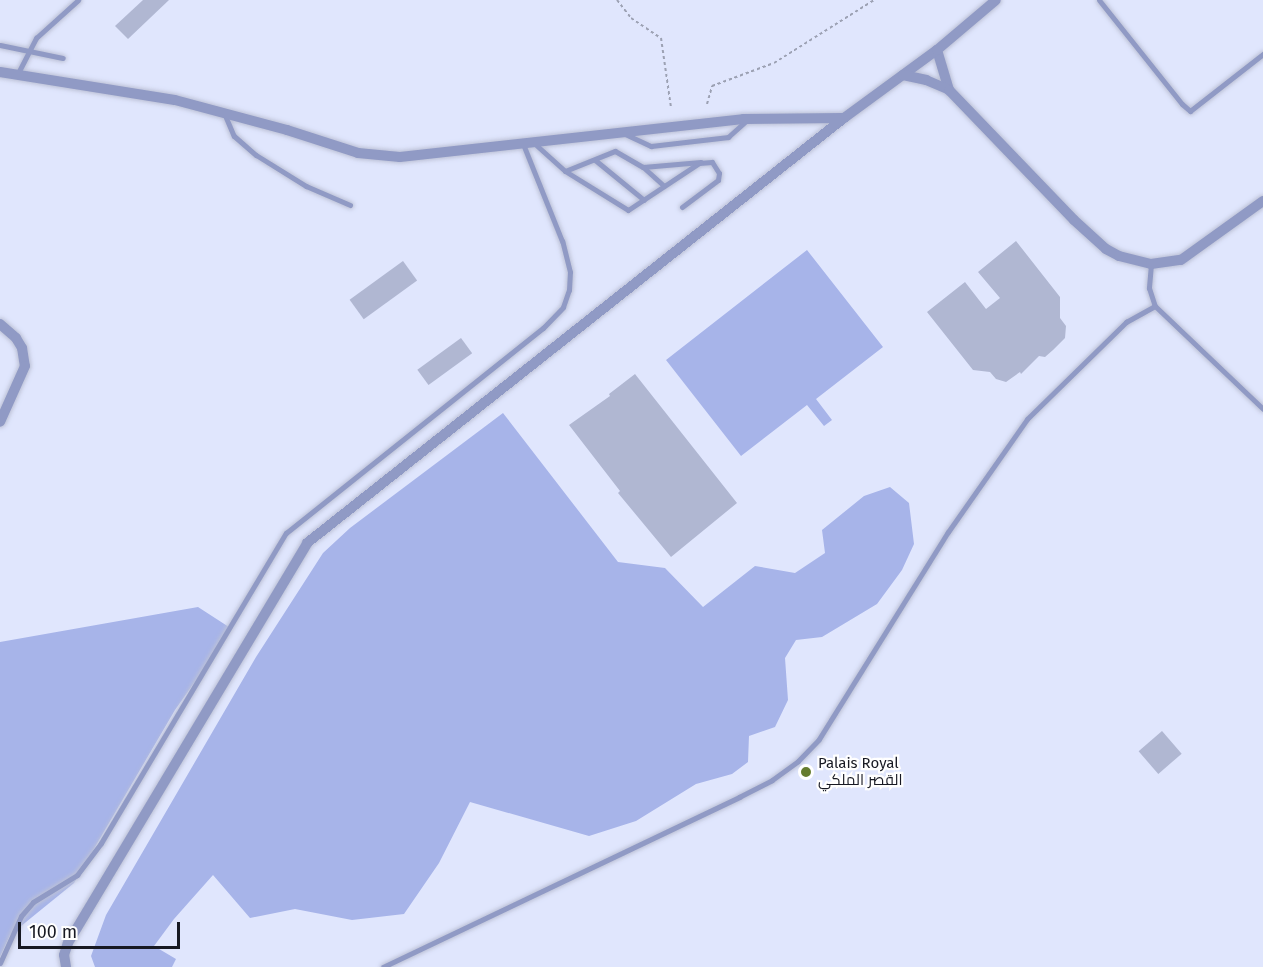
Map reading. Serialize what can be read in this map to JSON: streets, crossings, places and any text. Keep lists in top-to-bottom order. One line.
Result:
{"places":["Palais Royal القصر الملكي"],"scale_bar":"100 m"}
